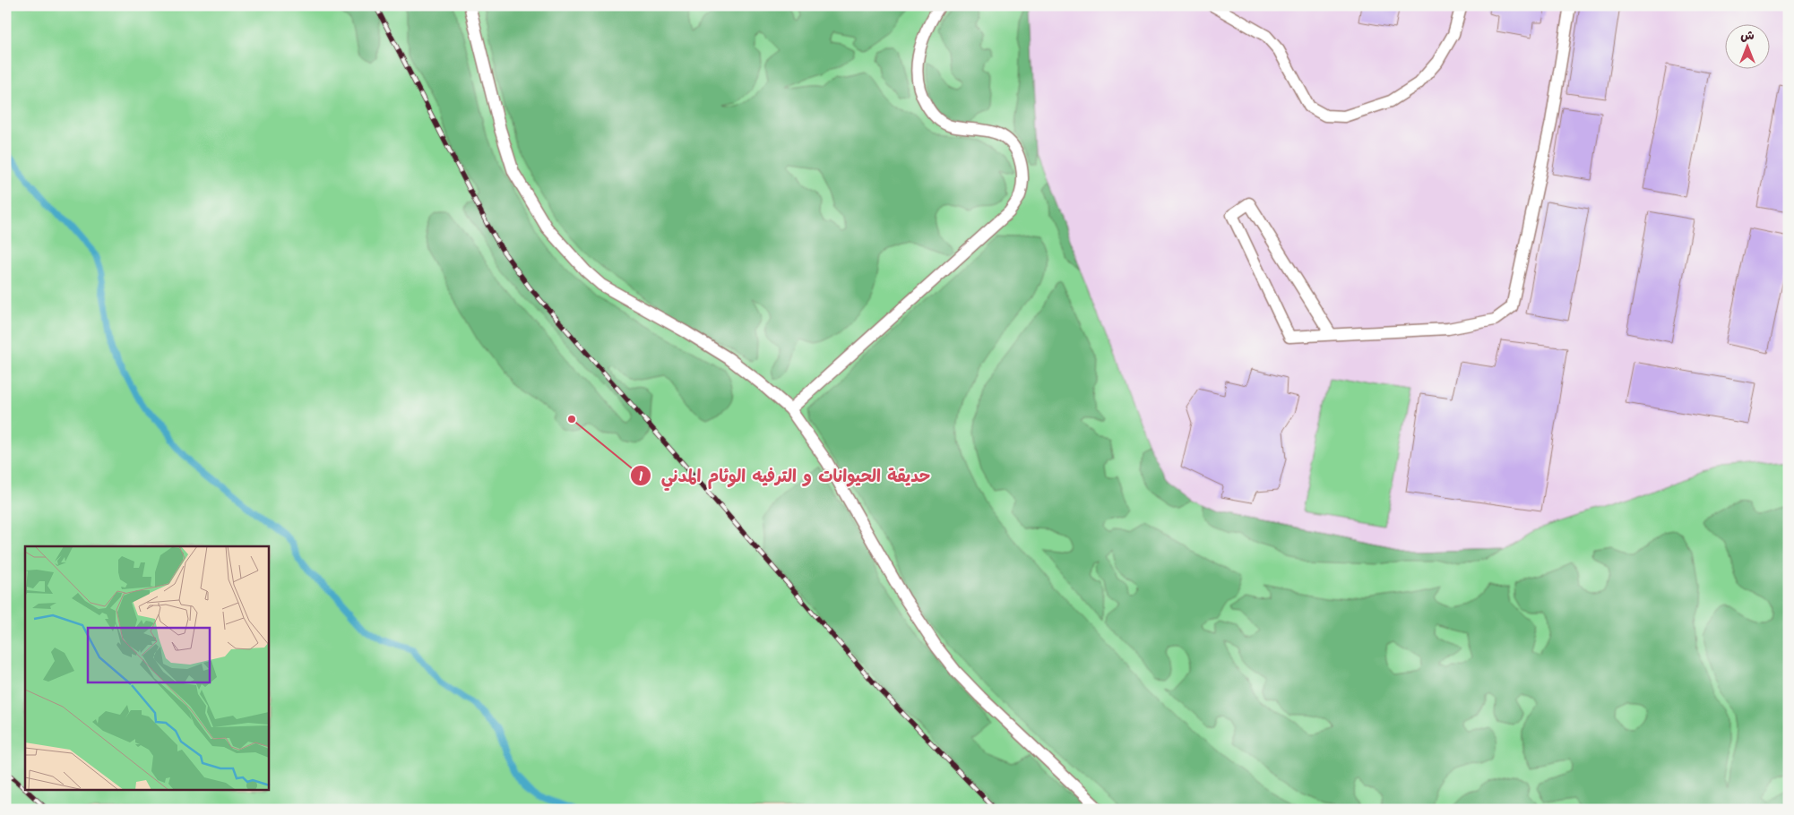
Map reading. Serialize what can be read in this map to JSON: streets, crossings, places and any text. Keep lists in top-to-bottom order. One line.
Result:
{"places":["حديقة الحيوانات و الترفيه الوئام المدني"],"north":"top"}
